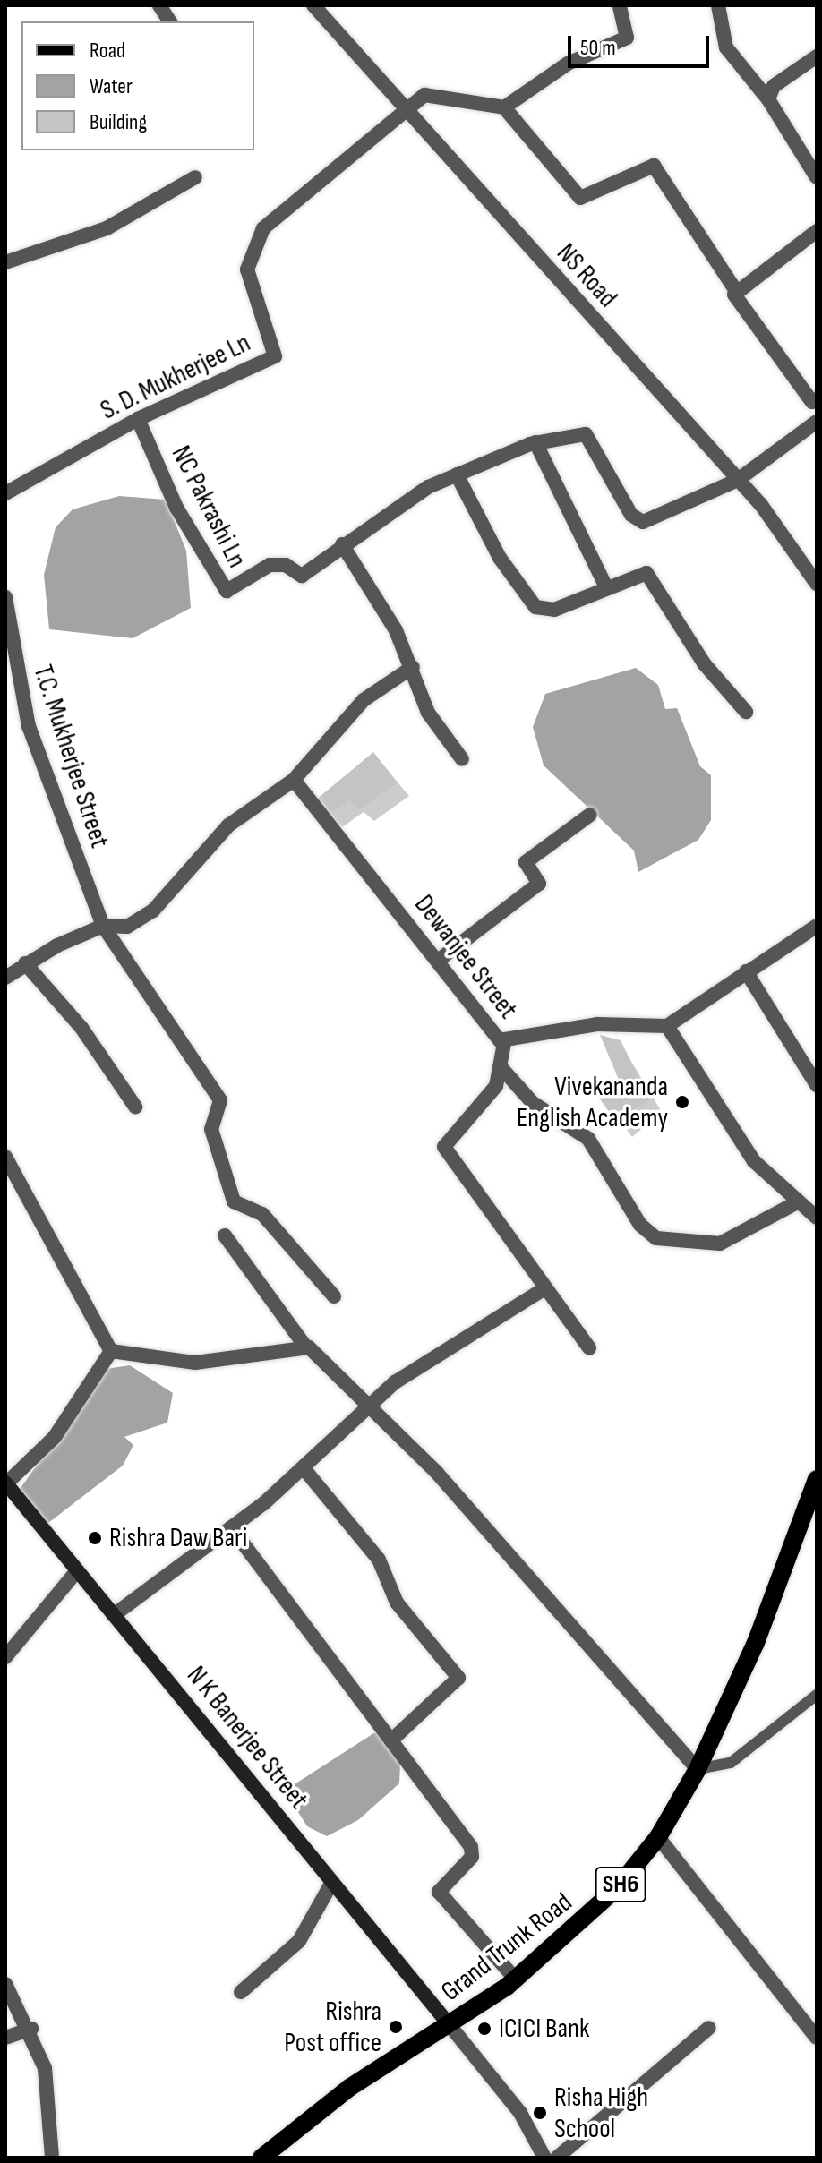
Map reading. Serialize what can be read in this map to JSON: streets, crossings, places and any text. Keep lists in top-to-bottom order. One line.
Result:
{"streets":{"main road":["SH6","Grand Trunk Road"],"street":["NS Road","S. D. Mukherjee Ln","NC Pakrashi Ln","T.C. Mukherjee Street","Dewanjee Street","N K Banerjee Street"]},"crossings":[["NS Road","S. D. Mukherjee Ln"],["NS Road","NC Pakrashi Ln"],["S. D. Mukherjee Ln","NC Pakrashi Ln"],["N K Banerjee Street","Grand Trunk Road"]],"places":["Vivekananda English Academy","Rishra Daw Bari","Rishra Post office","ICICI Bank","Risha High School"],"legend":["Road","Water","Building"],"scale_bar":"50 m"}
